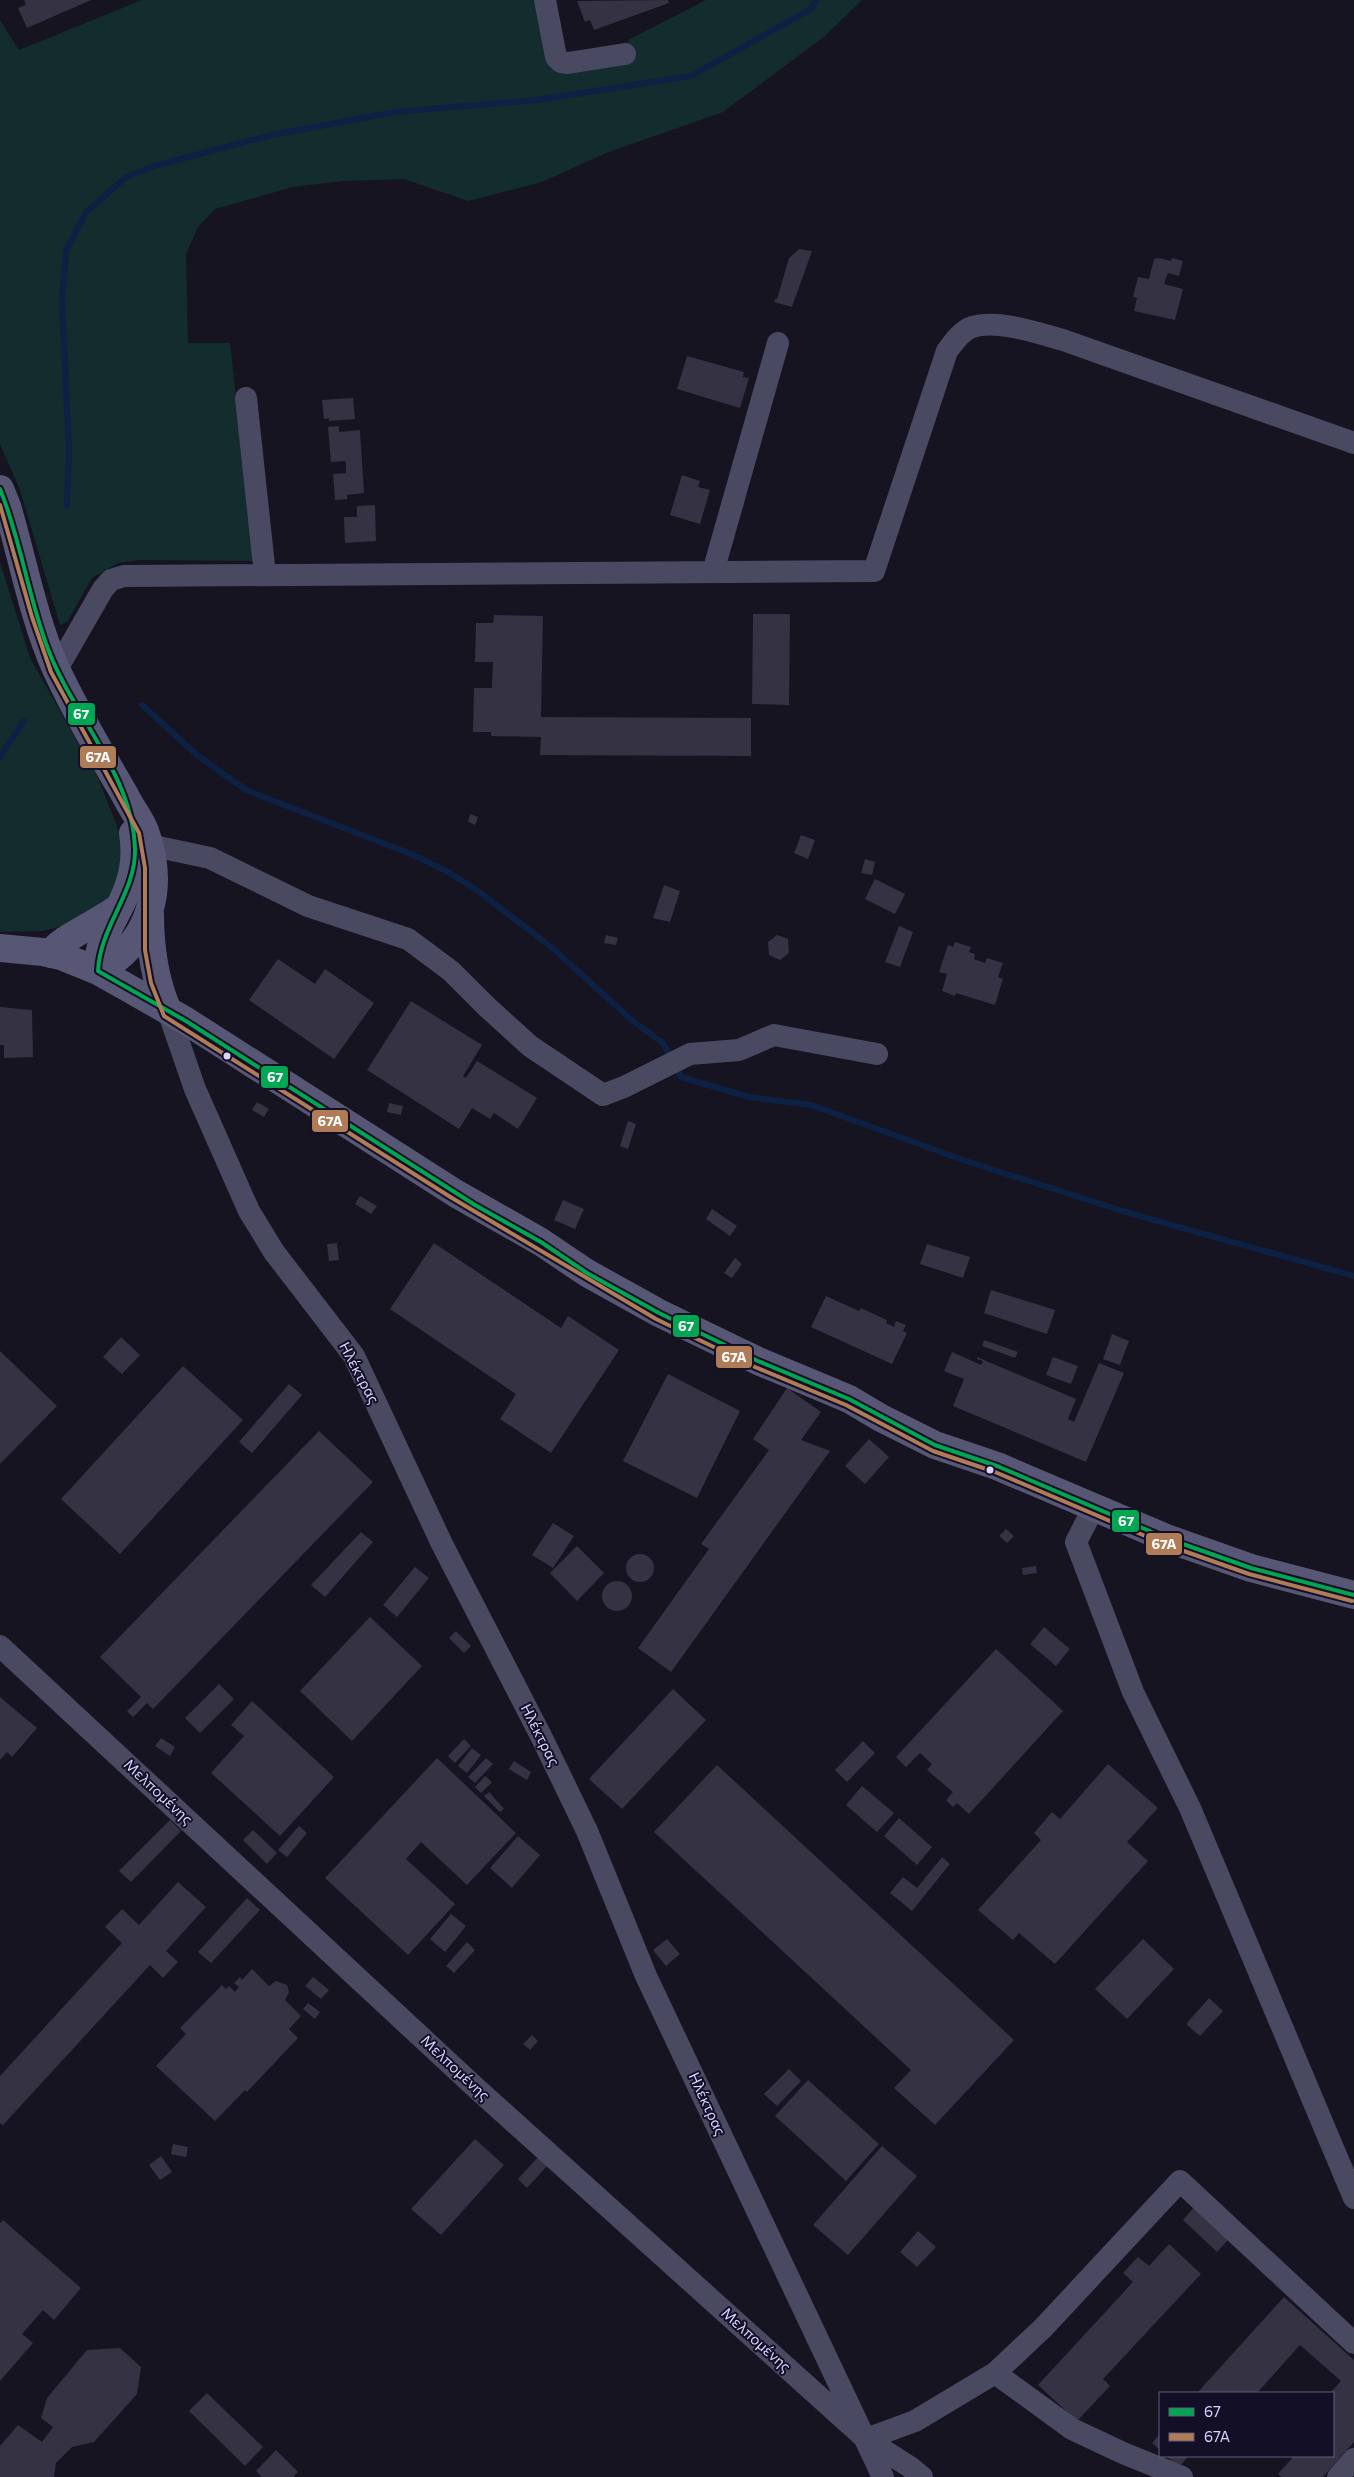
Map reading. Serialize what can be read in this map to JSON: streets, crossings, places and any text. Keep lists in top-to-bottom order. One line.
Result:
{"streets":{"street":["Ηλέκτρας","Μελπομένης"]},"crossings":[["Ηλέκτρας","Μελπομένης"]],"lines":["transit line 67","transit line 67Α"],"legend":["67","67Α"]}
